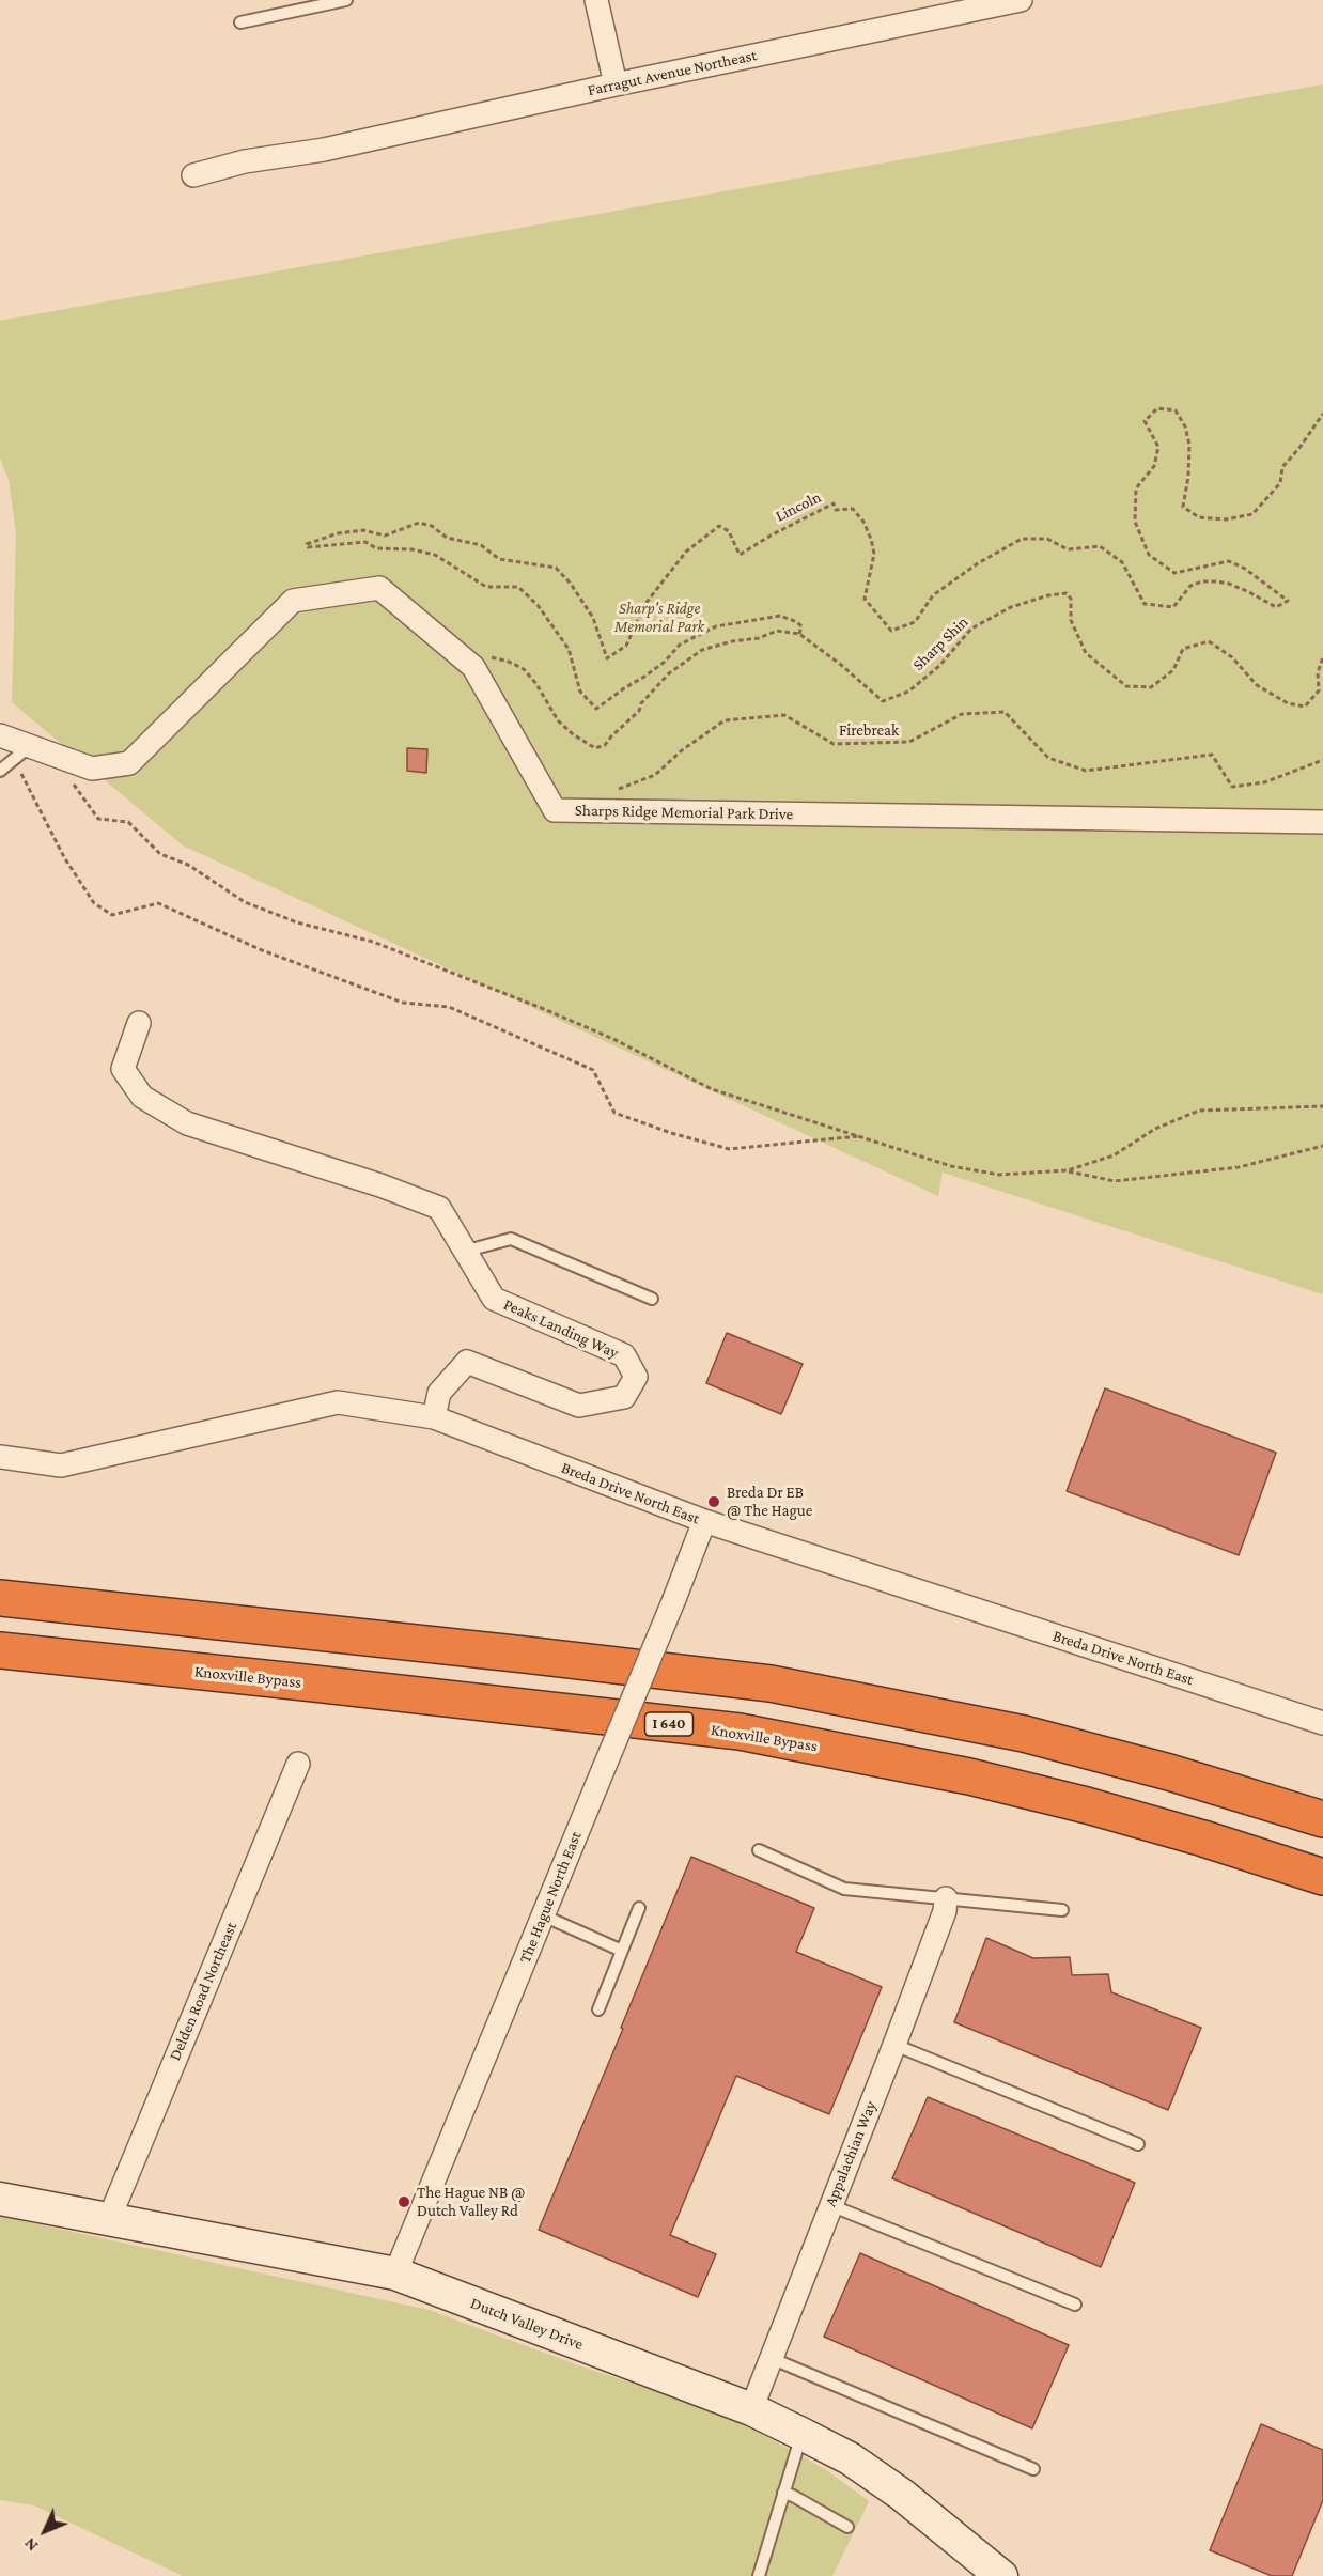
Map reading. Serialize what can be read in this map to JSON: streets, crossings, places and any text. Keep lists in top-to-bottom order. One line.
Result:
{"streets":{"highway":["Knoxville Bypass","I 640"],"street":["Farragut Avenue Northeast","Sharps Ridge Memorial Park Drive","Peaks Landing Way","Breda Drive North East","The Hague North East","Delden Road Northeast","Appalachian Way","Dutch Valley Drive"],"path":["Lincoln","Sharp Shin","Firebreak"]},"crossings":[["Lincoln","Sharp Shin"],["Firebreak","Sharps Ridge Memorial Park Drive"],["Peaks Landing Way","Breda Drive North East"],["Breda Drive North East","The Hague North East"],["The Hague North East","Dutch Valley Drive"],["Delden Road Northeast","Dutch Valley Drive"],["Appalachian Way","Dutch Valley Drive"]],"parks":["Sharp's Ridge Memorial Park"],"places":["Breda Dr EB @ The Hague","The Hague NB @ Dutch Valley Rd"],"north":"bottom left"}
